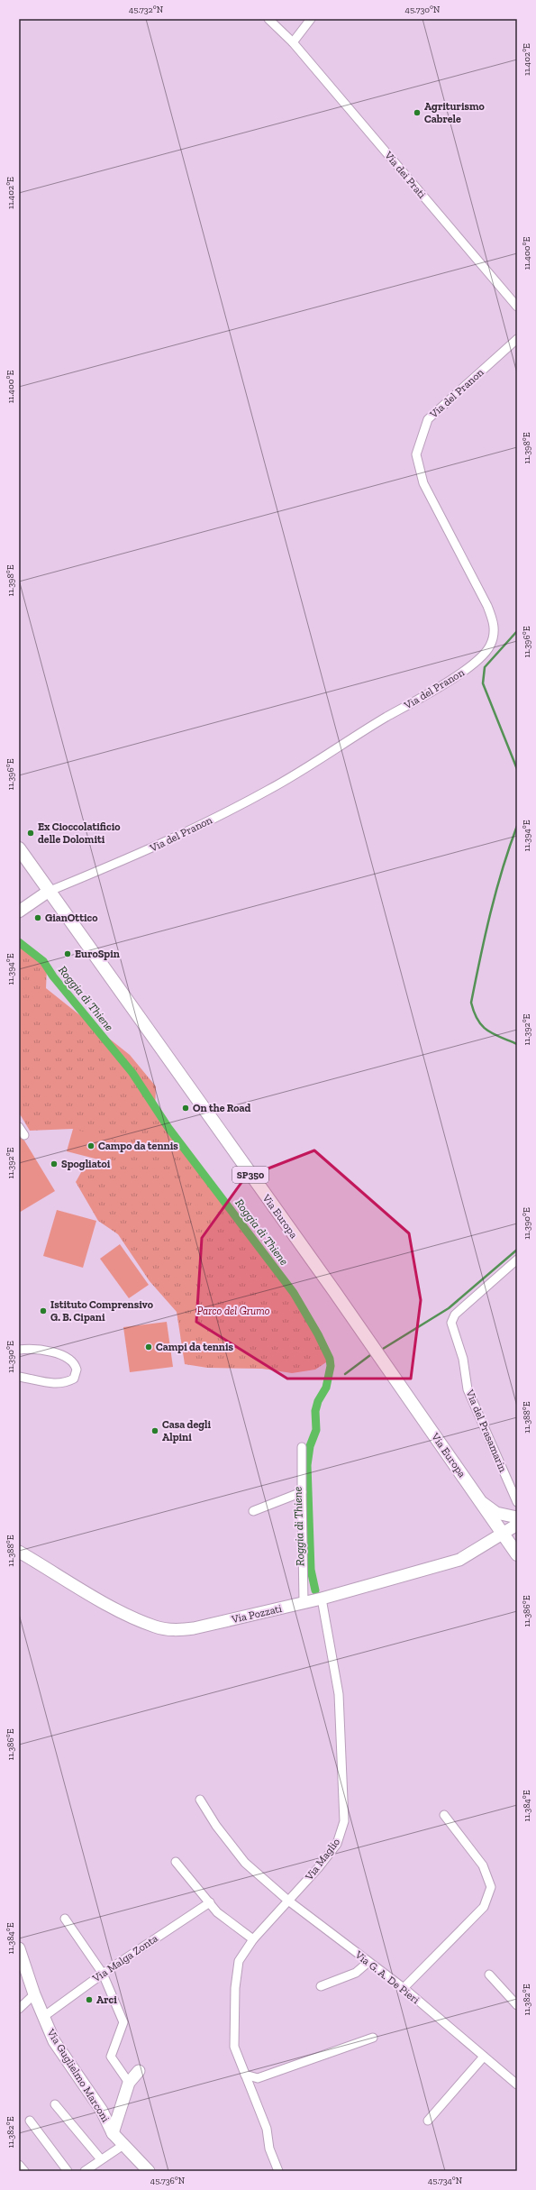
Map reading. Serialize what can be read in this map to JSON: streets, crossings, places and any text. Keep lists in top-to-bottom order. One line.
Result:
{"streets":{"main road":["SP350","Via Europa"],"street":["Via dei Prati","Via del Pranon","Via del Prasamarin","Via Pozzati","Via Maglio","Via Malga Zonta","Via G. A. De Pieri","Via Guglielmo Marconi"]},"crossings":[["Via del Pranon","Via Europa"],["SP350","Via Europa"],["SP350","Via Pozzati"],["Via Europa","Via Pozzati"],["Via Pozzati","Via Maglio"],["Via Maglio","Via G. A. De Pieri"],["Via Malga Zonta","Via Guglielmo Marconi"]],"water":["Roggia di Thiene"],"parks":["Parco del Grumo"],"places":["Agriturismo Cabrele","Ex Cioccolatificio delle Dolomiti","GianOttico","EuroSpin","On the Road","Campo da tennis","Spogliatoi","Istituto Comprensivo G. B. Cipani","Campi da tennis","Casa degli Alpini","Arci"],"coordinates":["45.732°N","45.730°N","11.402°E","11.400°E","11.398°E","11.396°E","11.394°E","11.392°E","11.390°E","11.388°E","11.386°E","11.384°E","11.382°E","45.736°N","45.734°N"]}
